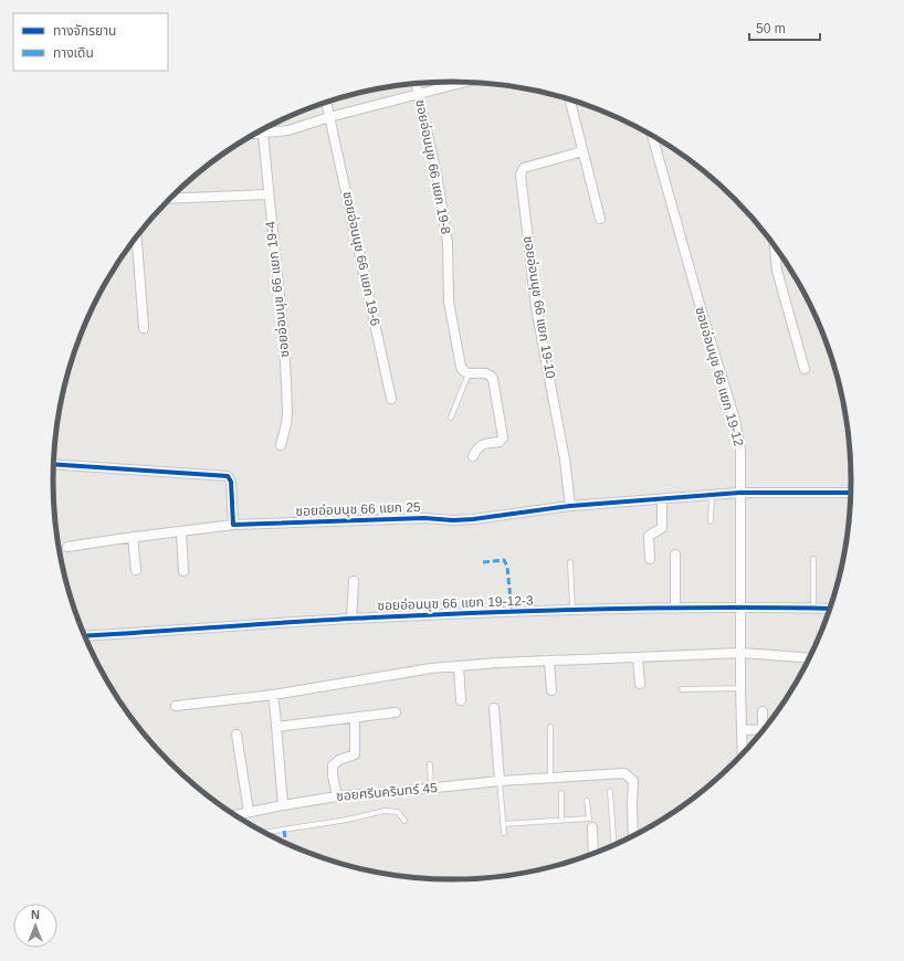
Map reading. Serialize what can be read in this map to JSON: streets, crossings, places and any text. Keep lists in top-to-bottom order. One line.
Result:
{"streets":{"street":["ซอยอ่อนนุช 66 แยก 19-8","ซอยอ่อนนุช 66 แยก 19-6","ซอยอ่อนนุช 66 แยก 19-4","ซอยอ่อนนุช 66 แยก 19-10","ซอยอ่อนนุช 66 แยก 19-12","ซอยอ่อนนุช 66 แยก 25","ซอยอ่อนนุช 66 แยก 19-12-3","ซอยศรีนครินทร์ 45"]},"crossings":[["ซอยอ่อนนุช 66 แยก 19-10","ซอยอ่อนนุช 66 แยก 25"],["ซอยอ่อนนุช 66 แยก 19-12","ซอยอ่อนนุช 66 แยก 25"],["ซอยอ่อนนุช 66 แยก 19-12","ซอยอ่อนนุช 66 แยก 19-12-3"]],"legend":["ทางจักรยาน","ทางเดิน"],"scale_bar":"50 m","north":"top"}
